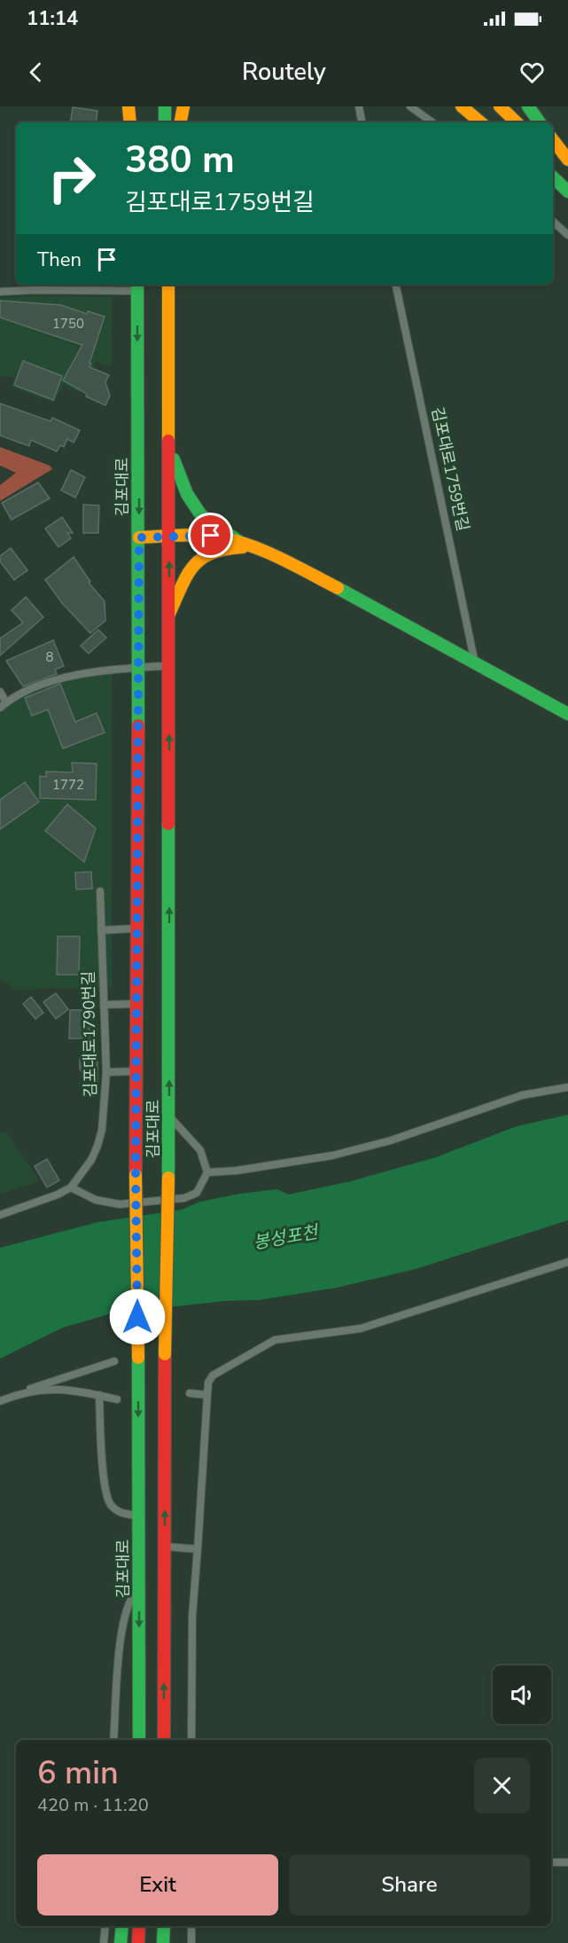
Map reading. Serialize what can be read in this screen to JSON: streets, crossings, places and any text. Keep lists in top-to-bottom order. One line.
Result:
{"streets":{"main road":["김포대로"],"lane":["김포대로1759번길","김포대로1790번길"]},"water":["봉성포천"],"house_numbers":["1750","8","1772"],"page":{"status":"11:14","header":"Routely","turn":["380 m","김포대로1759번길"],"then":"Then","heading":["6 min","420 m · 11:20"],"buttons":["Exit","Share"]}}
